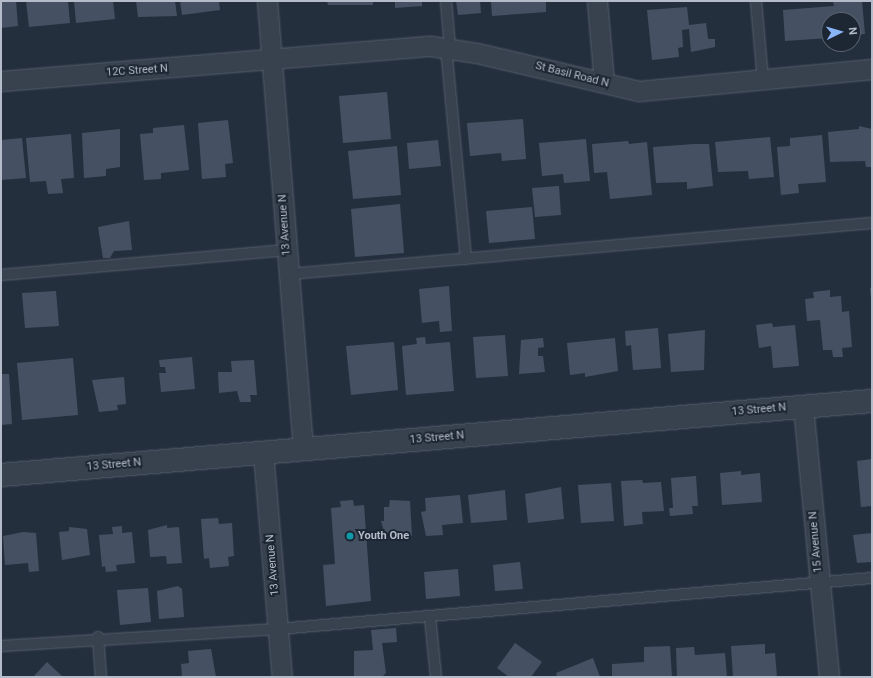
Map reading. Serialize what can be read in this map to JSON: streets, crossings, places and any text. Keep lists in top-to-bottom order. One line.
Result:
{"streets":{"street":["12C Street N","St Basil Road N","13 Avenue N","13 Street N","15 Avenue N"]},"crossings":[["12C Street N","St Basil Road N"],["12C Street N","13 Avenue N"],["St Basil Road N","13 Avenue N"],["13 Avenue N","13 Street N"],["13 Street N","15 Avenue N"]],"places":["Youth One"],"north":"right"}
